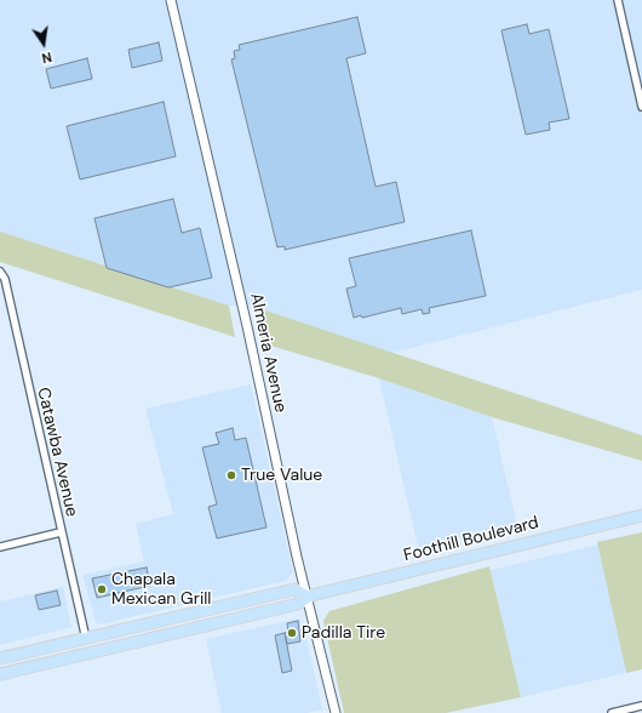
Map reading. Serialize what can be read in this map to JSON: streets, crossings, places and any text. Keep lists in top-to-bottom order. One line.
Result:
{"streets":{"main road":["Foothill Boulevard"],"street":["Almeria Avenue","Catawba Avenue"]},"crossings":[["Almeria Avenue","Foothill Boulevard"],["Catawba Avenue","Foothill Boulevard"]],"places":["True Value","Chapala Mexican Grill","Padilla Tire"],"north":"bottom"}
